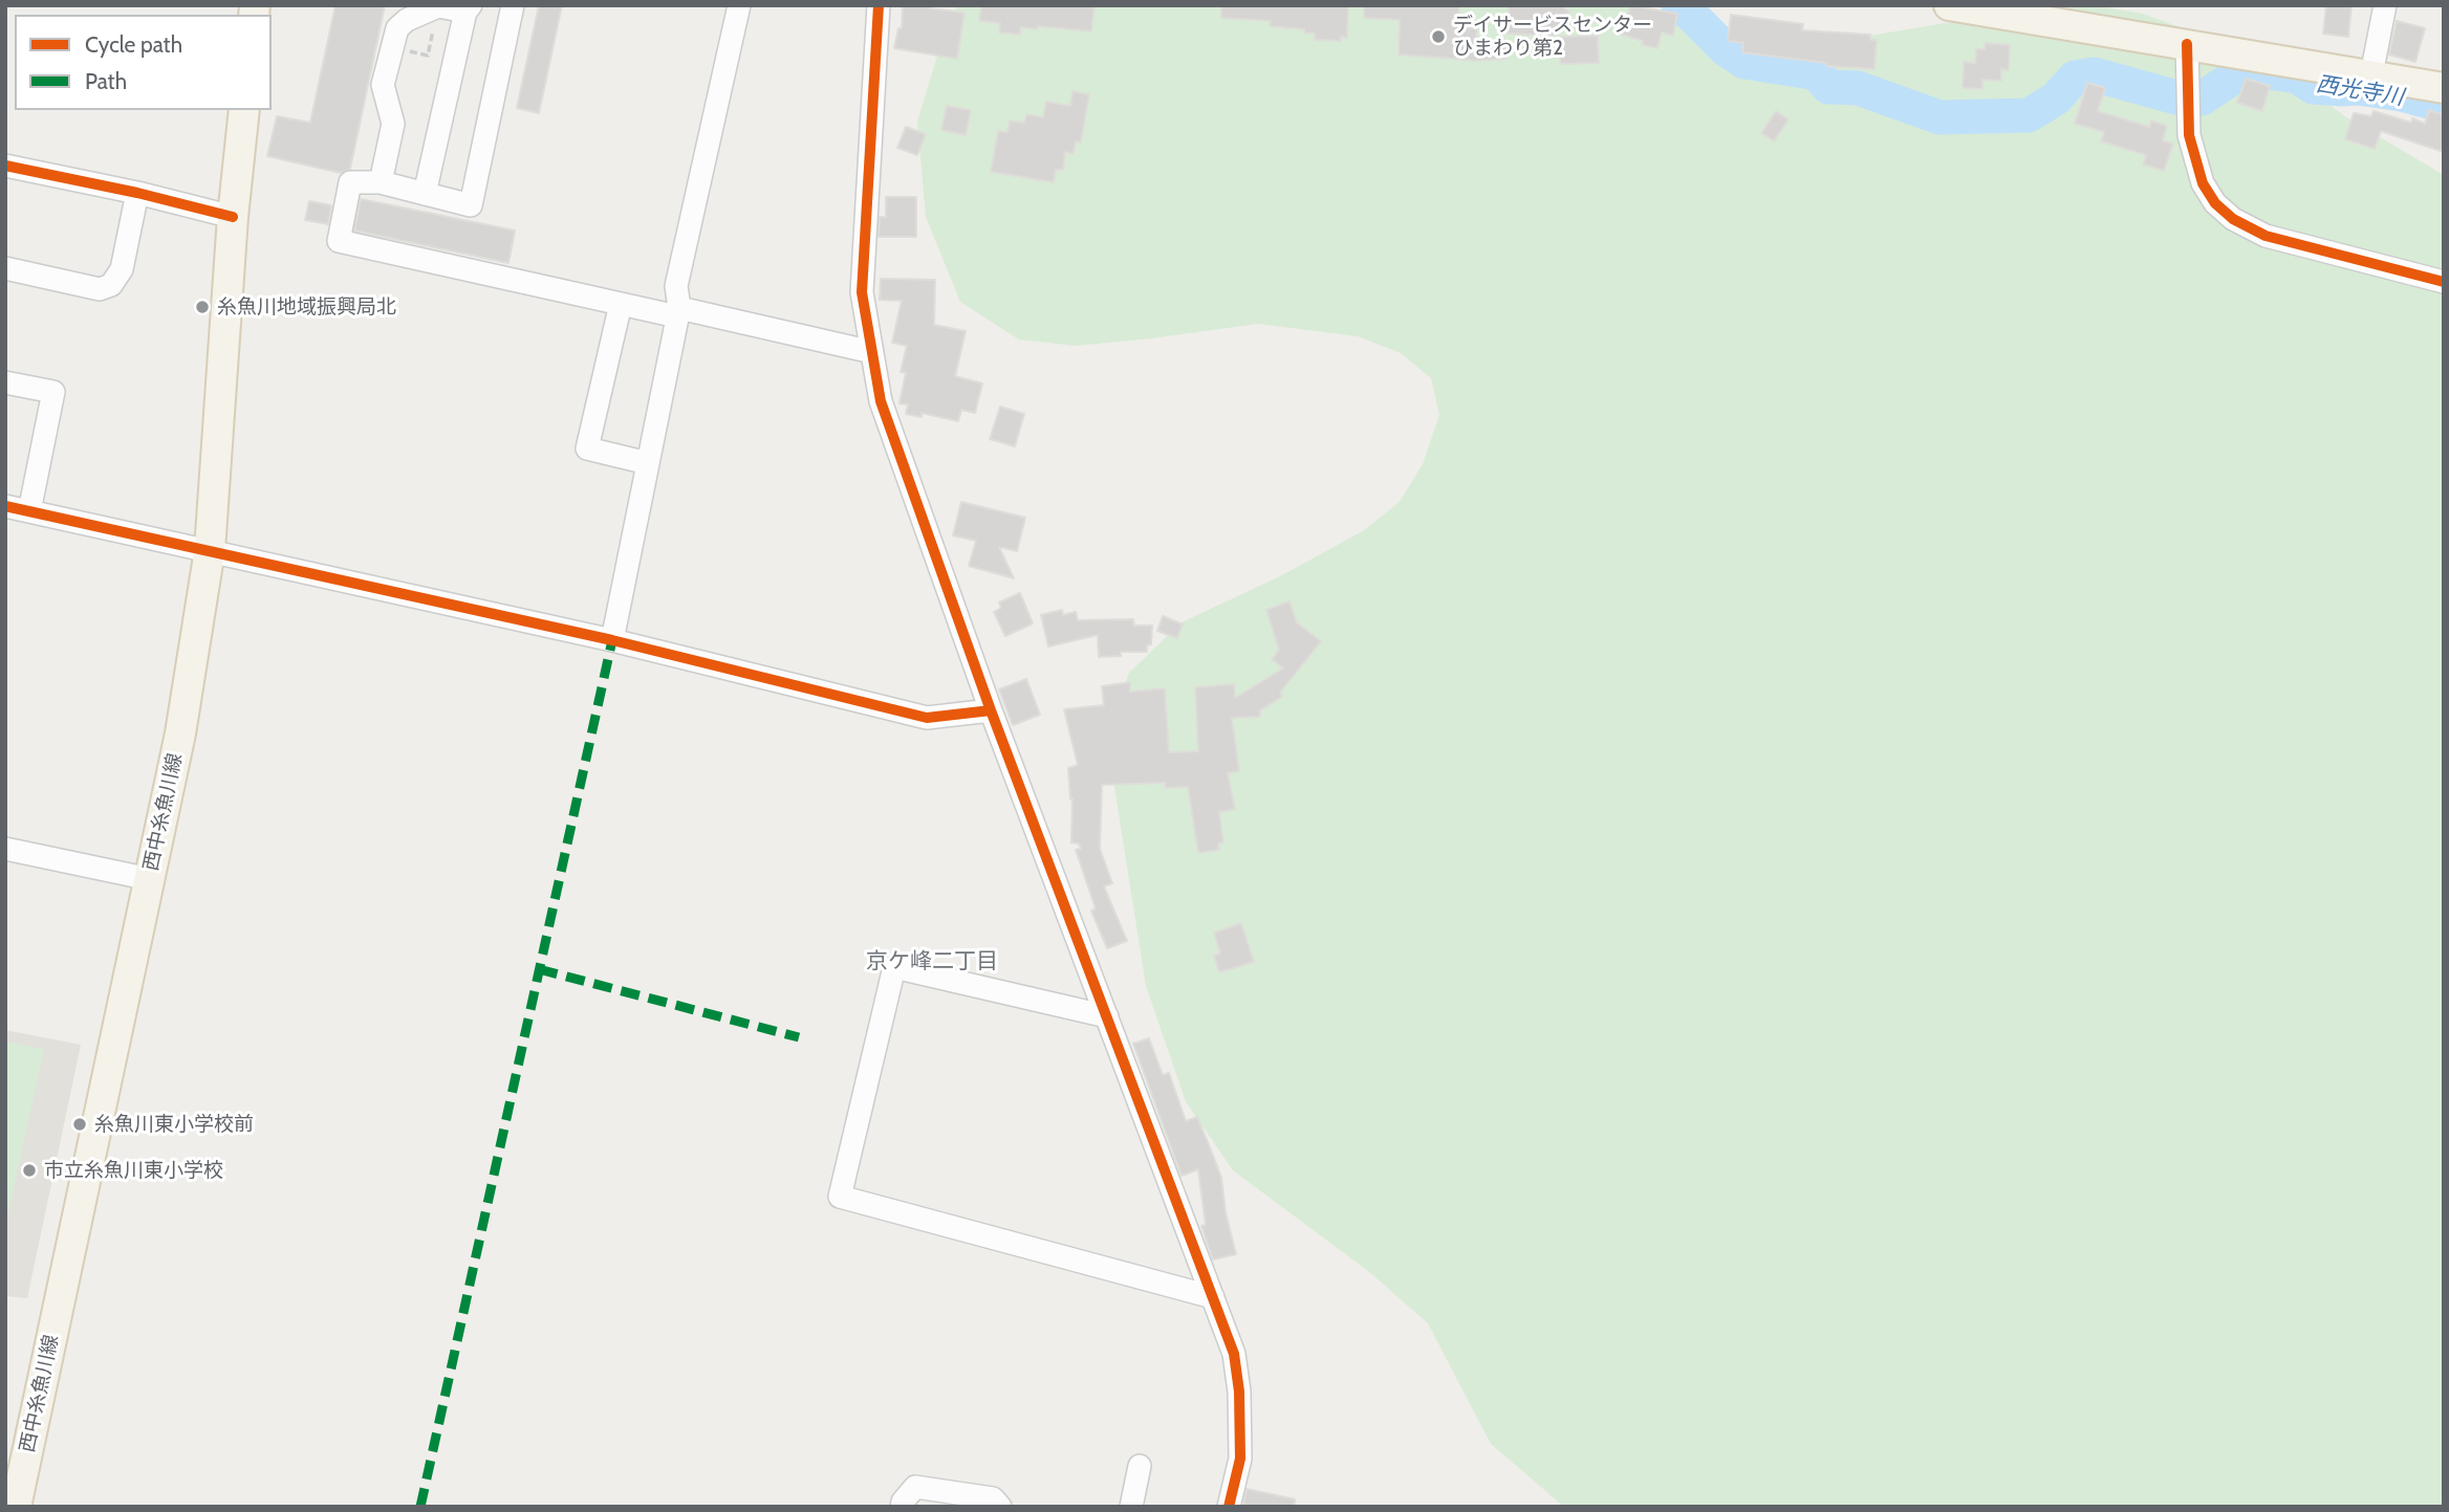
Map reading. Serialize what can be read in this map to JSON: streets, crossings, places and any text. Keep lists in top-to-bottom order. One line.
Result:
{"streets":{"main road":["西中糸魚川線"]},"districts":["京ケ峰二丁目"],"water":["西光寺川"],"places":["デイサービスセンター ひまわり第2","糸魚川地域振興局北","糸魚川東小学校前","市立糸魚川東小学校"],"legend":["Cycle path","Path"]}
